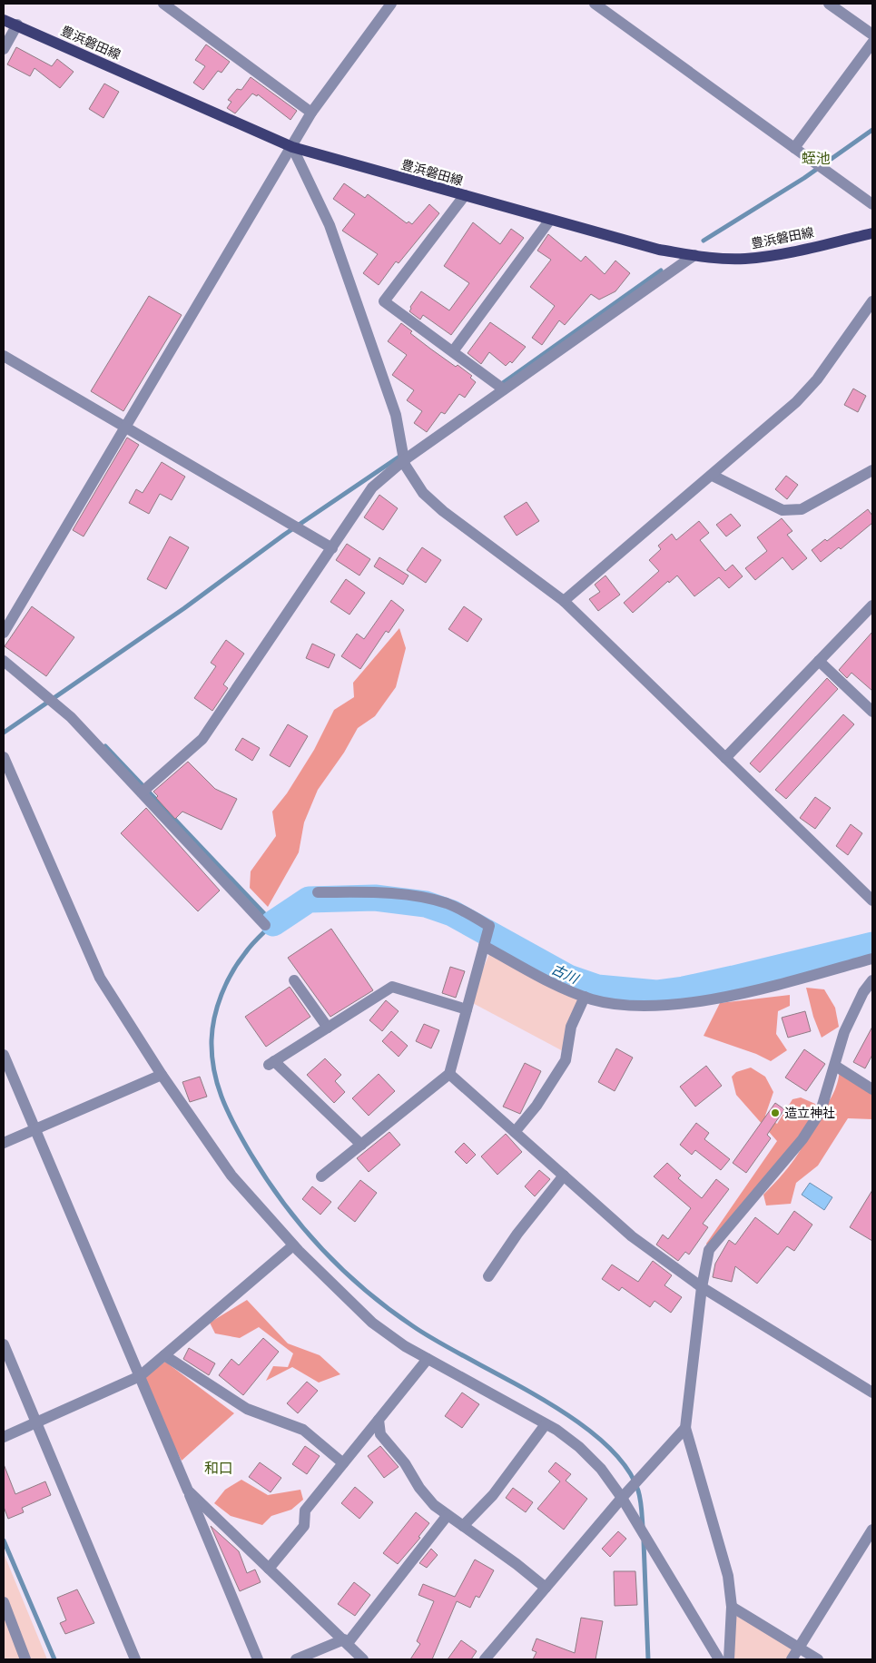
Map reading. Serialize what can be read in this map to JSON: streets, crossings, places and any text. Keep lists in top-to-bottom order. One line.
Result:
{"streets":{"main road":["豊浜磐田線"]},"districts":["蛭池","和口"],"water":["古川"],"places":["造立神社"]}
